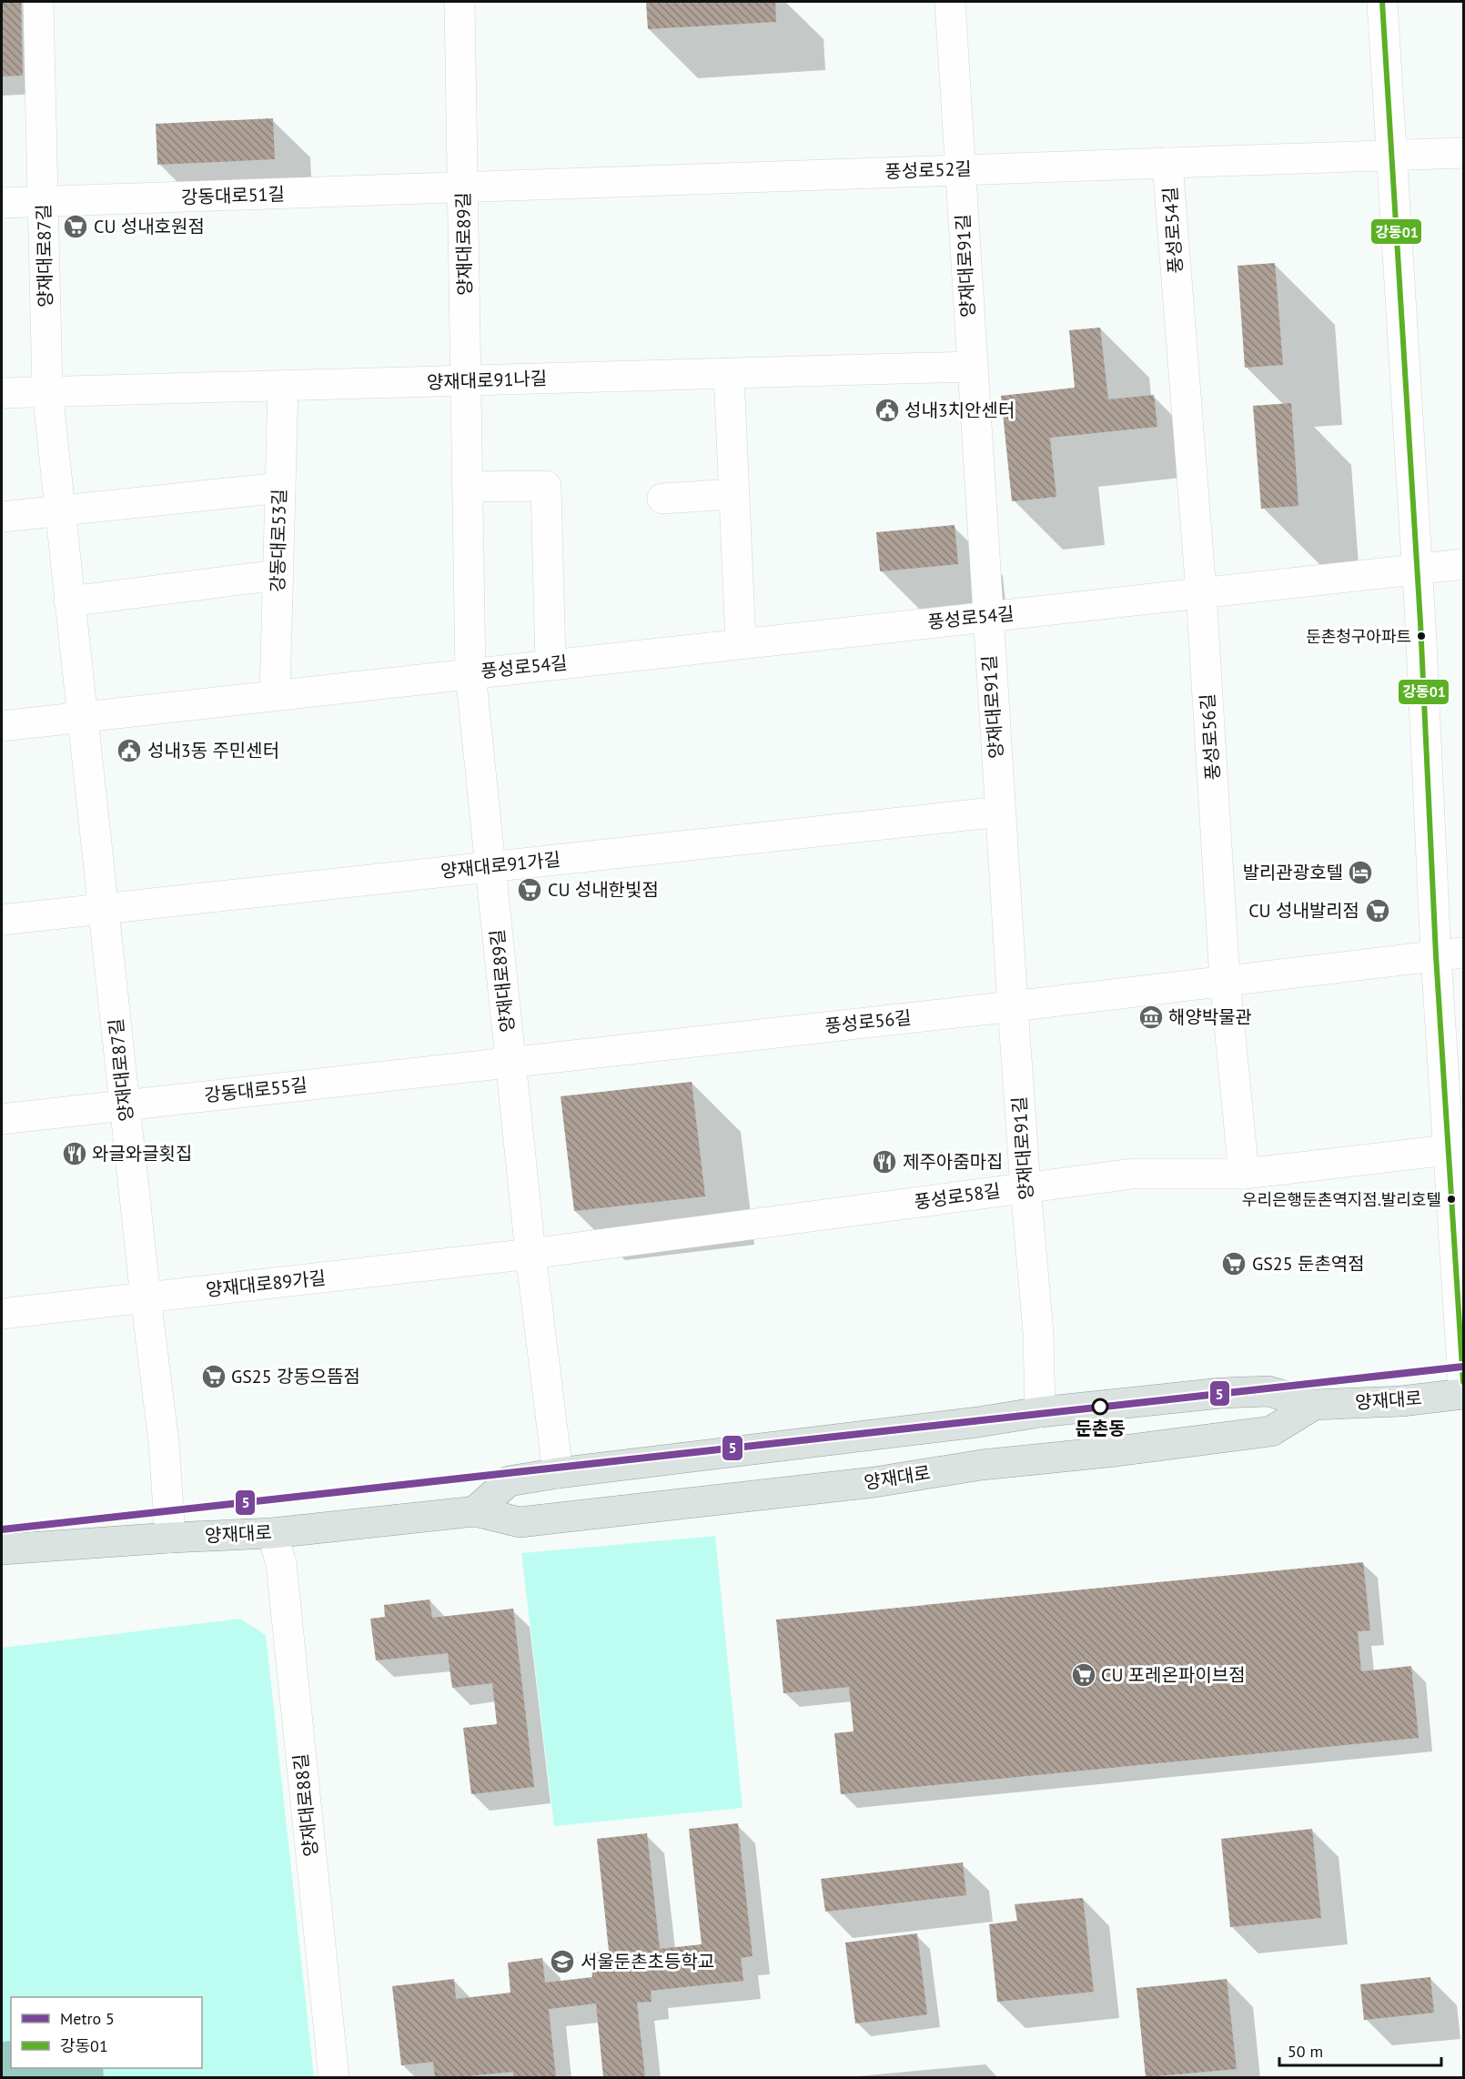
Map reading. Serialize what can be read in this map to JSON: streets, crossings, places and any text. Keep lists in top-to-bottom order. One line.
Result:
{"streets":{"main road":["양재대로"],"street":["풍성로52길","강동대로51길","풍성로54길","양재대로89길","양재대로87길","양재대로91길","양재대로91나길","강동대로53길","풍성로56길","양재대로91가길","강동대로55길","풍성로58길","양재대로89가길","양재대로88길"]},"crossings":[["풍성로52길","강동대로51길"],["풍성로52길","풍성로54길"],["풍성로52길","양재대로89길"],["풍성로52길","양재대로91길"],["강동대로51길","양재대로89길"],["강동대로51길","양재대로87길"],["풍성로54길","양재대로89길"],["풍성로54길","양재대로91길"],["풍성로54길","풍성로56길"],["양재대로89길","양재대로91나길"],["양재대로89길","풍성로56길"],["양재대로89길","양재대로91가길"],["양재대로89길","강동대로55길"],["양재대로89길","풍성로58길"],["양재대로89길","양재대로89가길"],["양재대로89길","양재대로"],["양재대로87길","양재대로91나길"],["양재대로87길","양재대로91가길"],["양재대로87길","강동대로55길"],["양재대로87길","양재대로89가길"],["양재대로87길","양재대로"],["양재대로91길","양재대로91나길"],["양재대로91길","풍성로56길"],["양재대로91길","양재대로91가길"],["양재대로91길","풍성로58길"],["양재대로91길","양재대로"],["양재대로91나길","강동대로53길"],["풍성로56길","강동대로55길"],["풍성로56길","풍성로58길"],["풍성로58길","양재대로89가길"],["양재대로","양재대로88길"]],"places":{"supermarket":["CU 성내호원점","CU 성내한빛점","CU 성내발리점","GS25 둔촌역점","GS25 강동으뜸점","CU 포레온파이브점"],"public building":["성내3치안센터","성내3동 주민센터"],"other":["둔촌청구아파트","우리은행둔촌역지점.발리호텔","둔촌동"],"hotel":["발리관광호텔"],"museum":["해양박물관"],"restaurant":["와글와글횟집","제주아줌마집"],"school or university":["서울둔촌초등학교"]},"lines":["transit line 강동01","metro line 5"],"legend":["Metro 5","강동01"],"scale_bar":"50 m"}
